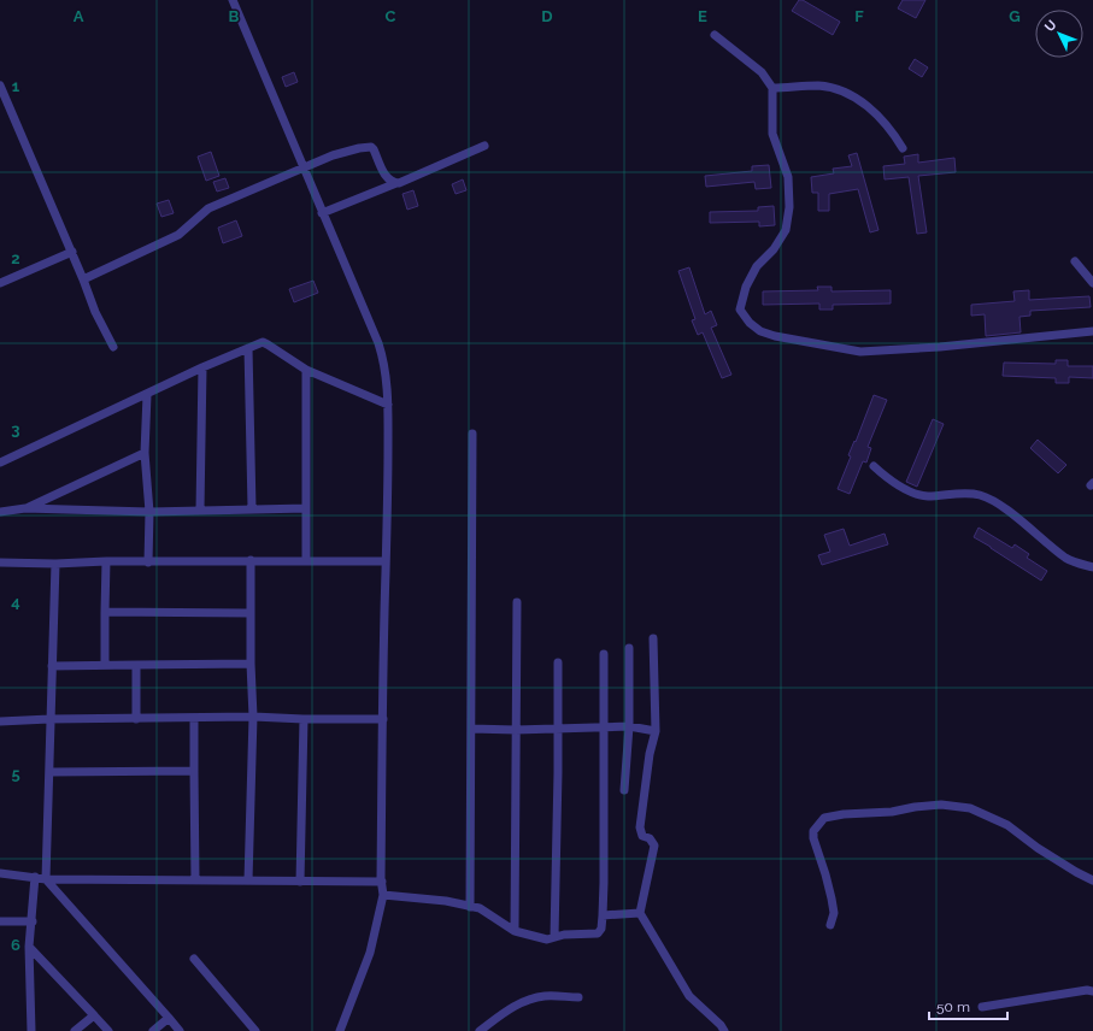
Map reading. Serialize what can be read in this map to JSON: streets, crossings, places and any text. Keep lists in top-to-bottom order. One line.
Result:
{"scale_bar":"50 m","north":"top left","grid":{"columns":["A","B","C","D","E","F","G"],"rows":["1","2","3","4","5","6"]}}
